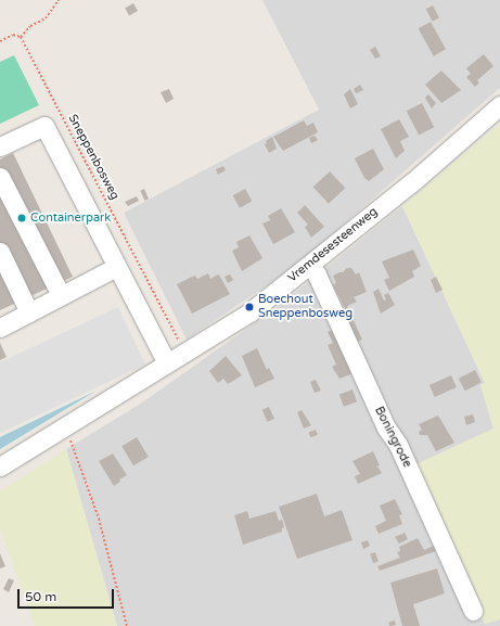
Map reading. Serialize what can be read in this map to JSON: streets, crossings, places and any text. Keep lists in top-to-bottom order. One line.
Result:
{"streets":{"street":["Vremdesesteenweg","Boningrode"],"path":["Sneppenbosweg"]},"crossings":[["Sneppenbosweg","Vremdesesteenweg"],["Vremdesesteenweg","Boningrode"]],"places":["Containerpark","Boechout Sneppenbosweg"],"scale_bar":"50 m"}
